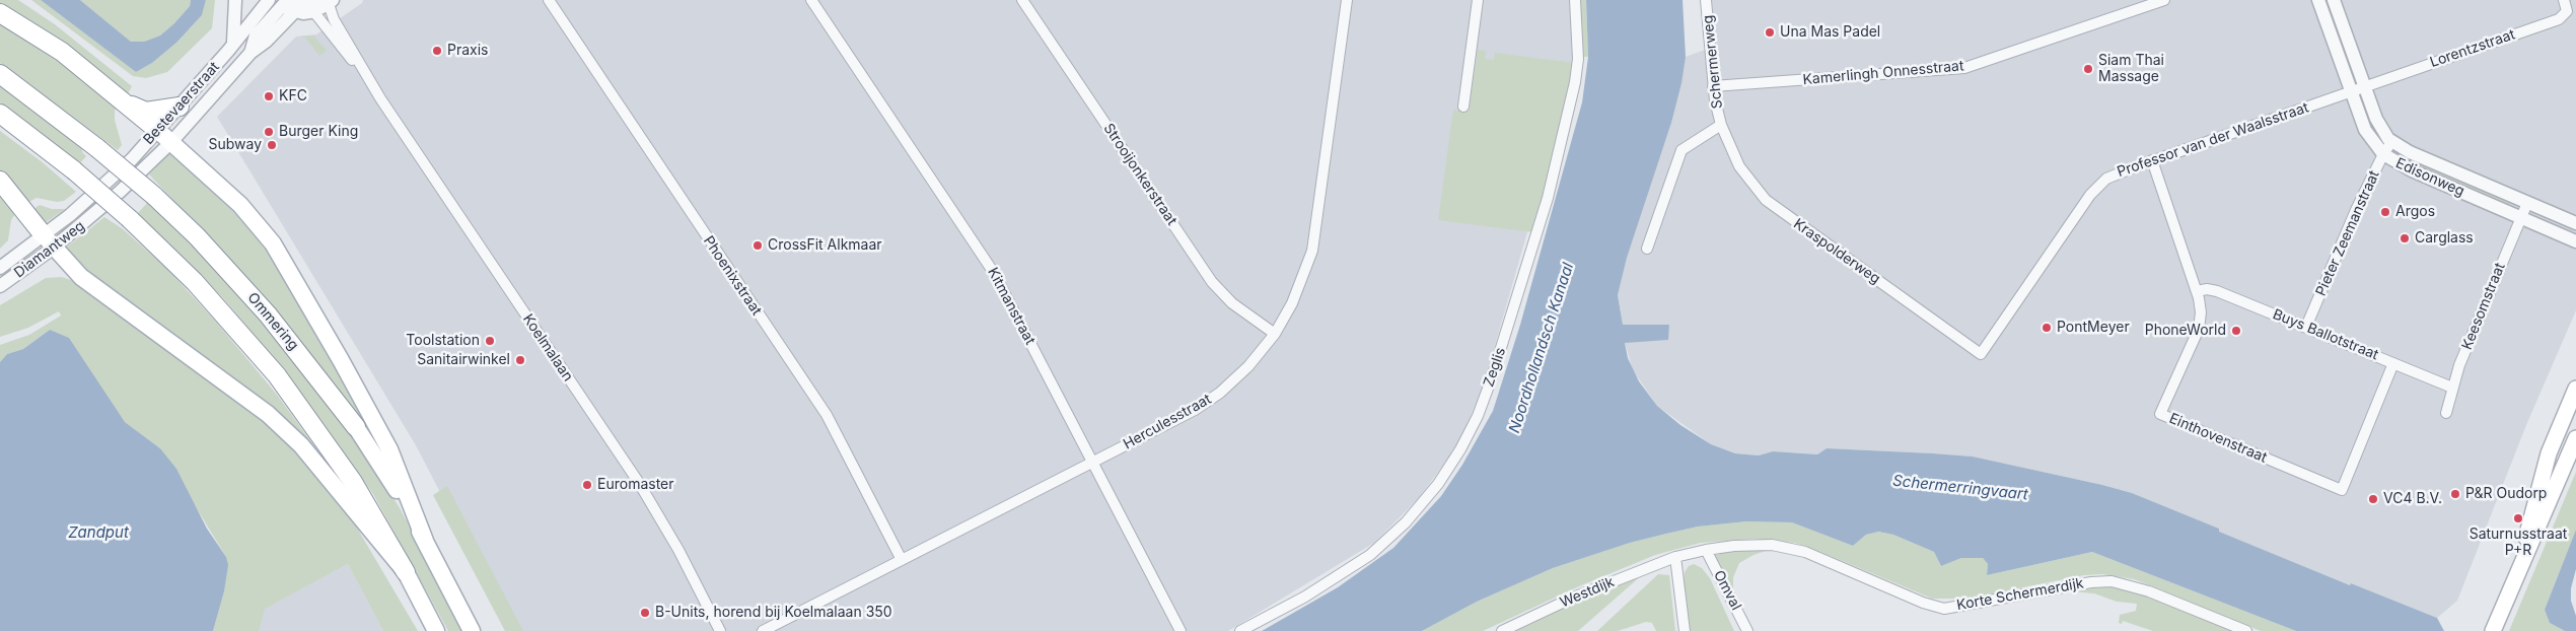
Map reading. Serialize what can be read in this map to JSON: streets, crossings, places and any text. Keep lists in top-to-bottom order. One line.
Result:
{"streets":{"highway":["Ommering"],"street":["Lorentzstraat","Schermerweg","Kamerlingh Onnesstraat","Bestevaerstraat","Professor van der Waalsstraat","Strooijonkerstraat","Edisonweg","Pieter Zeemanstraat","Diamantweg","Kraspolderweg","Phoenixstraat","Kitmanstraat","Keesomstraat","Buys Ballotstraat","Koelmalaan","Zeglis","Herculesstraat","Einthovenstraat","Omval","Westdijk","Korte Schermerdijk"]},"crossings":[["Lorentzstraat","Professor van der Waalsstraat"],["Lorentzstraat","Edisonweg"],["Schermerweg","Kamerlingh Onnesstraat"],["Schermerweg","Kraspolderweg"],["Bestevaerstraat","Diamantweg"],["Professor van der Waalsstraat","Edisonweg"],["Professor van der Waalsstraat","Kraspolderweg"],["Professor van der Waalsstraat","Einthovenstraat"],["Strooijonkerstraat","Herculesstraat"],["Edisonweg","Pieter Zeemanstraat"],["Edisonweg","Keesomstraat"],["Pieter Zeemanstraat","Buys Ballotstraat"],["Phoenixstraat","Herculesstraat"],["Kitmanstraat","Herculesstraat"],["Keesomstraat","Buys Ballotstraat"],["Buys Ballotstraat","Einthovenstraat"],["Omval","Korte Schermerdijk"],["Westdijk","Korte Schermerdijk"]],"water":["Noordhollandsch Kanaal","Schermerringvaart","Zandput"],"places":["Una Mas Padel","Praxis","Siam Thai Massage","KFC","Burger King","Subway","Argos","Carglass","CrossFit Alkmaar","PontMeyer","PhoneWorld","Toolstation","Sanitairwinkel","Euromaster","P&R Oudorp","VC4 B.V.","Saturnusstraat P+R","B-Units, horend bij Koelmalaan 350"]}
